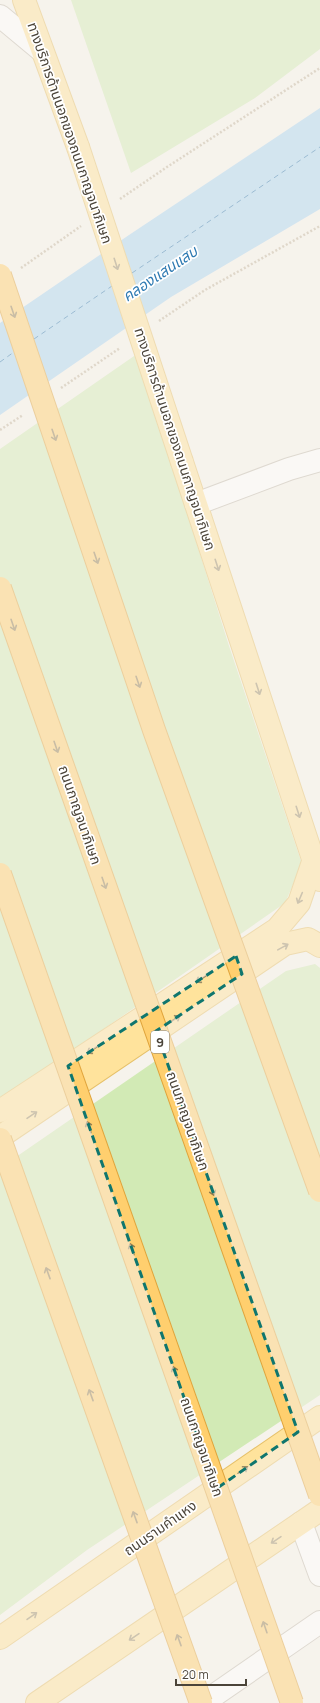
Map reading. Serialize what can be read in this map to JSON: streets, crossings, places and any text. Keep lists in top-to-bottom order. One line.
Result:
{"streets":{"highway":["ถนนกาญจนาภิเษก","9"],"main road":["ทางบริการด้านนอกของถนนกาญจนาภิเษก","ถนนรามคำแหง"]},"one_way":["ทางบริการด้านนอกของถนนกาญจนาภิเษก"],"water":["คลองแสนแสบ"],"scale_bar":"20 m"}
